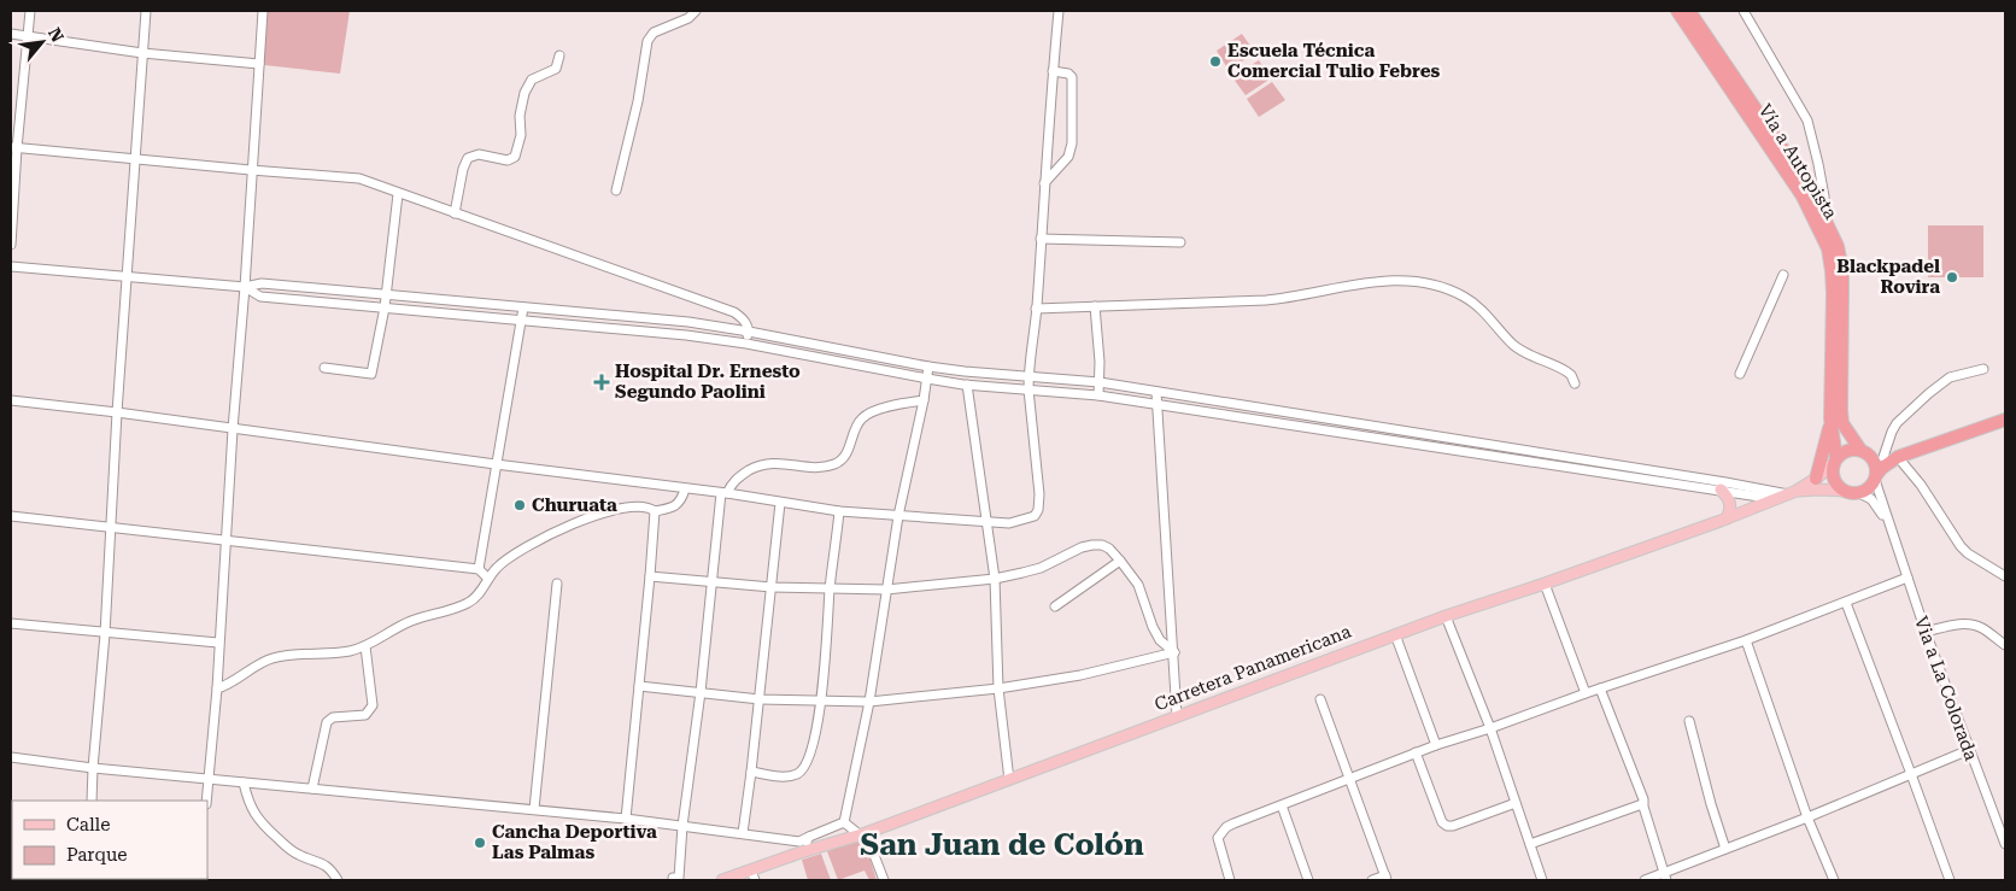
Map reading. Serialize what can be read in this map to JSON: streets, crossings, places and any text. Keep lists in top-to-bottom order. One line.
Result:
{"streets":{"highway":["Vía a Autopista"],"main road":["Carretera Panamericana"],"street":["Via a La Colorada"]},"crossings":[["Vía a Autopista","Carretera Panamericana"],["Vía a Autopista","Via a La Colorada"],["Carretera Panamericana","Via a La Colorada"]],"districts":["San Juan de Colón"],"places":{"other":["Escuela Técnica Comercial Tulio Febres","Blackpadel Rovira","Churuata","Cancha Deportiva Las Palmas"],"health":["Hospital Dr. Ernesto Segundo Paolini"]},"legend":["Calle","Parque"],"north":"top right"}
